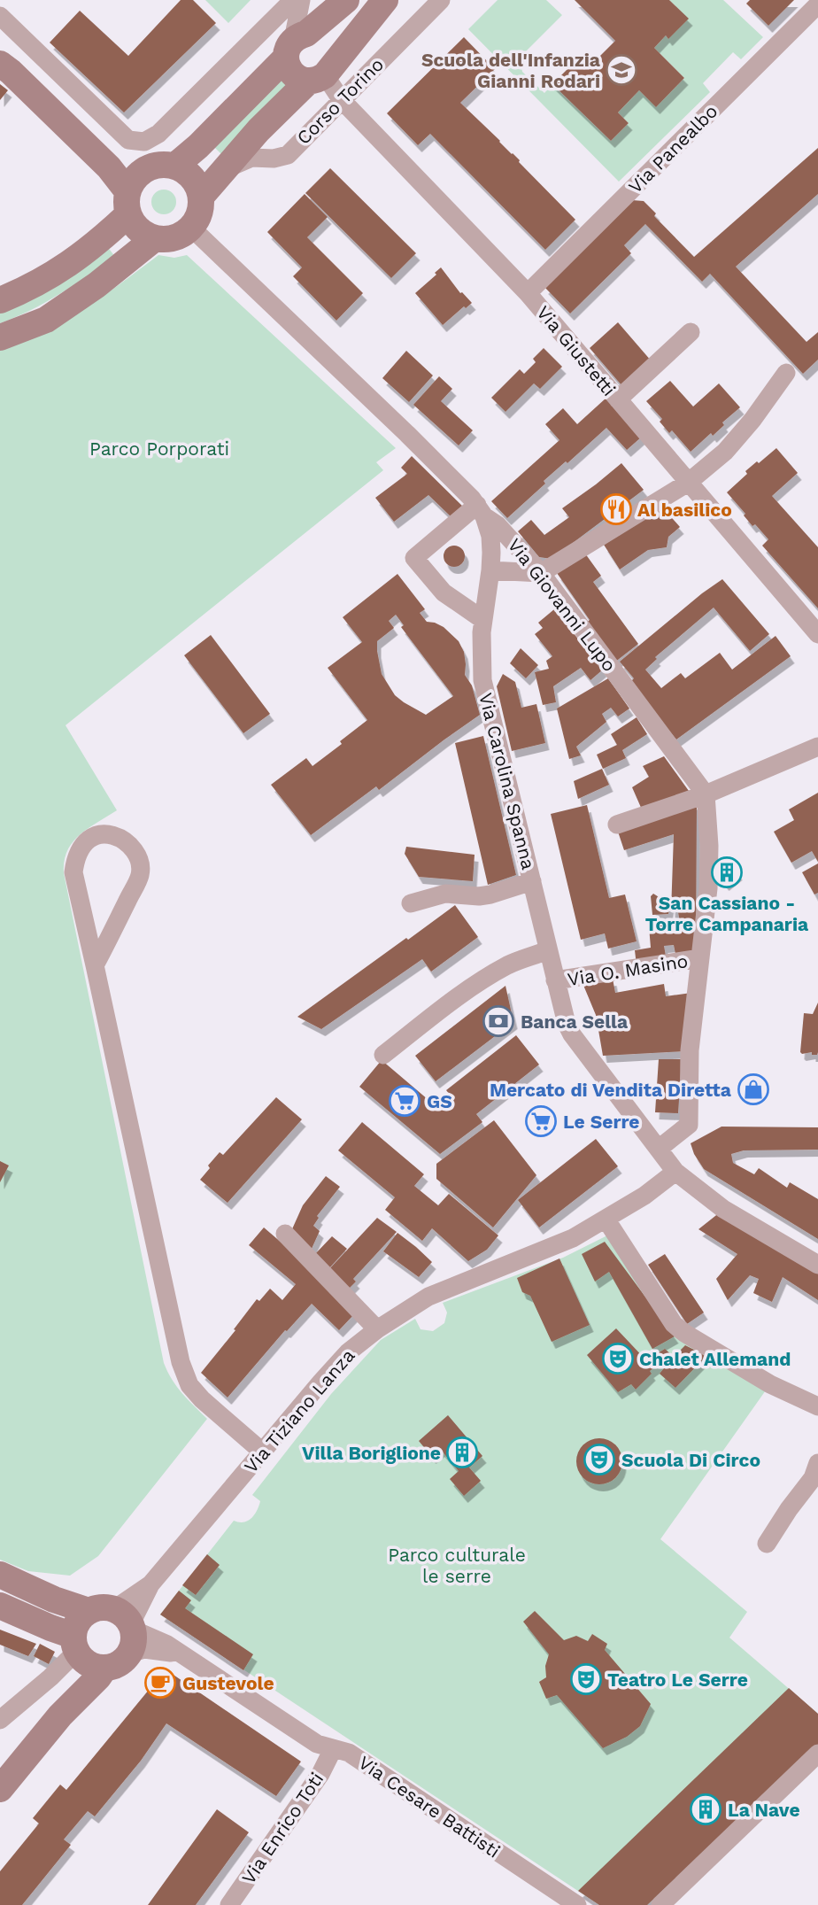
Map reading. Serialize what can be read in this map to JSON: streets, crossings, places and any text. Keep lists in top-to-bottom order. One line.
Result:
{"streets":{"street":["Corso Torino","Via Panealbo","Via Giustetti","Via Giovanni Lupo","Via Carolina Spanna","Via O. Masino","Via Tiziano Lanza","Via Cesare Battisti","Via Enrico Toti"]},"crossings":[["Corso Torino","Via Giustetti"],["Corso Torino","Via Giovanni Lupo"],["Via Panealbo","Via Giustetti"],["Via Giovanni Lupo","Via Carolina Spanna"],["Via Carolina Spanna","Via O. Masino"],["Via Carolina Spanna","Via Tiziano Lanza"],["Via Tiziano Lanza","Via Cesare Battisti"],["Via Cesare Battisti","Via Enrico Toti"]],"parks":["Parco Porporati","Parco culturale le serre"],"places":{"school or university":["Scuola dell'Infanzia Gianni Rodari"],"restaurant":["Al basilico"],"building":["San Cassiano - Torre Campanaria","Villa Boriglione","La Nave"],"bank":["Banca Sella"],"shop":["Mercato di Vendita Diretta"],"supermarket":["GS","Le Serre"],"theatre":["Chalet Allemand","Scuola Di Circo","Teatro Le Serre"],"cafe":["Gustevole"]}}
